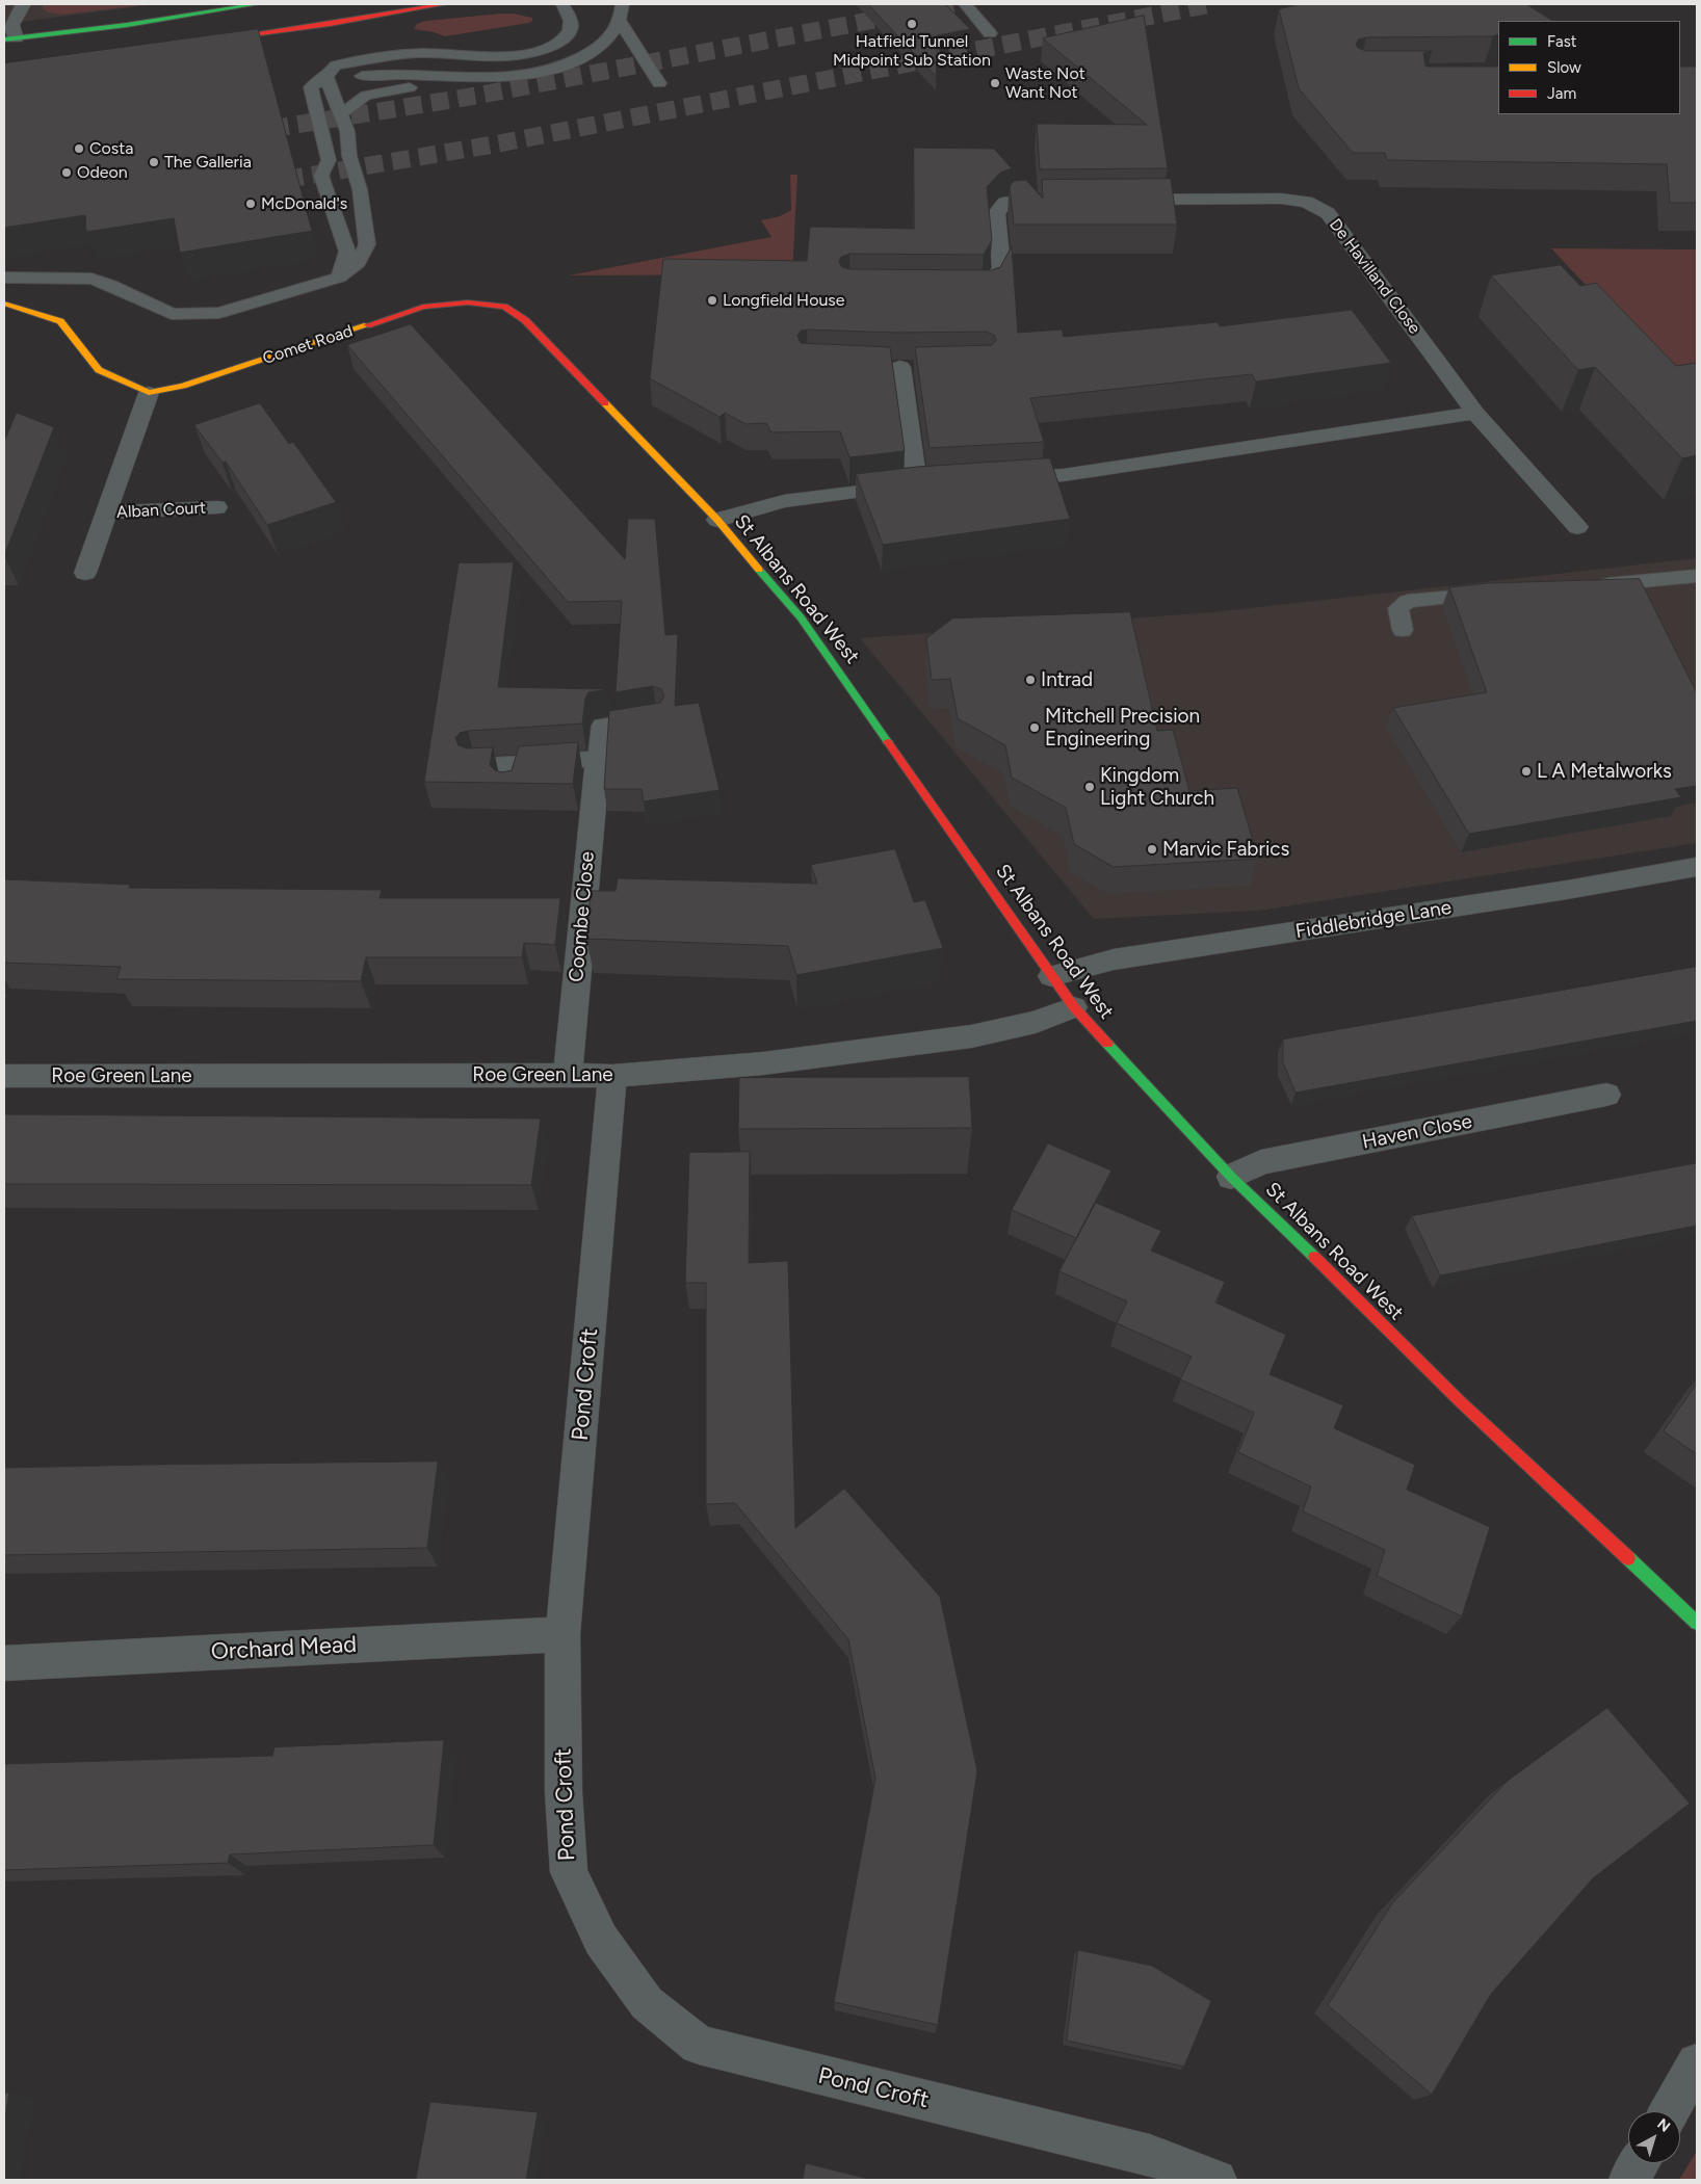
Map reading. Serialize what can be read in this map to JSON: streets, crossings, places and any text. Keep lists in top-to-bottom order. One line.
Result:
{"streets":{"street":["De Havilland Close","Comet Road","Alban Court","St Albans Road West","Coombe Close","Fiddlebridge Lane","Roe Green Lane","Haven Close","Pond Croft","Orchard Mead"]},"crossings":[["Comet Road","St Albans Road West"],["St Albans Road West","Fiddlebridge Lane"],["St Albans Road West","Roe Green Lane"],["St Albans Road West","Haven Close"],["Coombe Close","Roe Green Lane"],["Roe Green Lane","Pond Croft"],["Pond Croft","Orchard Mead"]],"places":["Hatfield Tunnel Midpoint Sub Station","Waste Not Want Not","Costa","The Galleria","Odeon","McDonald's","Longfield House","Intrad","Mitchell Precision Engineering","L A Metalworks","Kingdom Light Church","Marvic Fabrics"],"legend":["Fast","Slow","Jam"],"north":"top right"}
